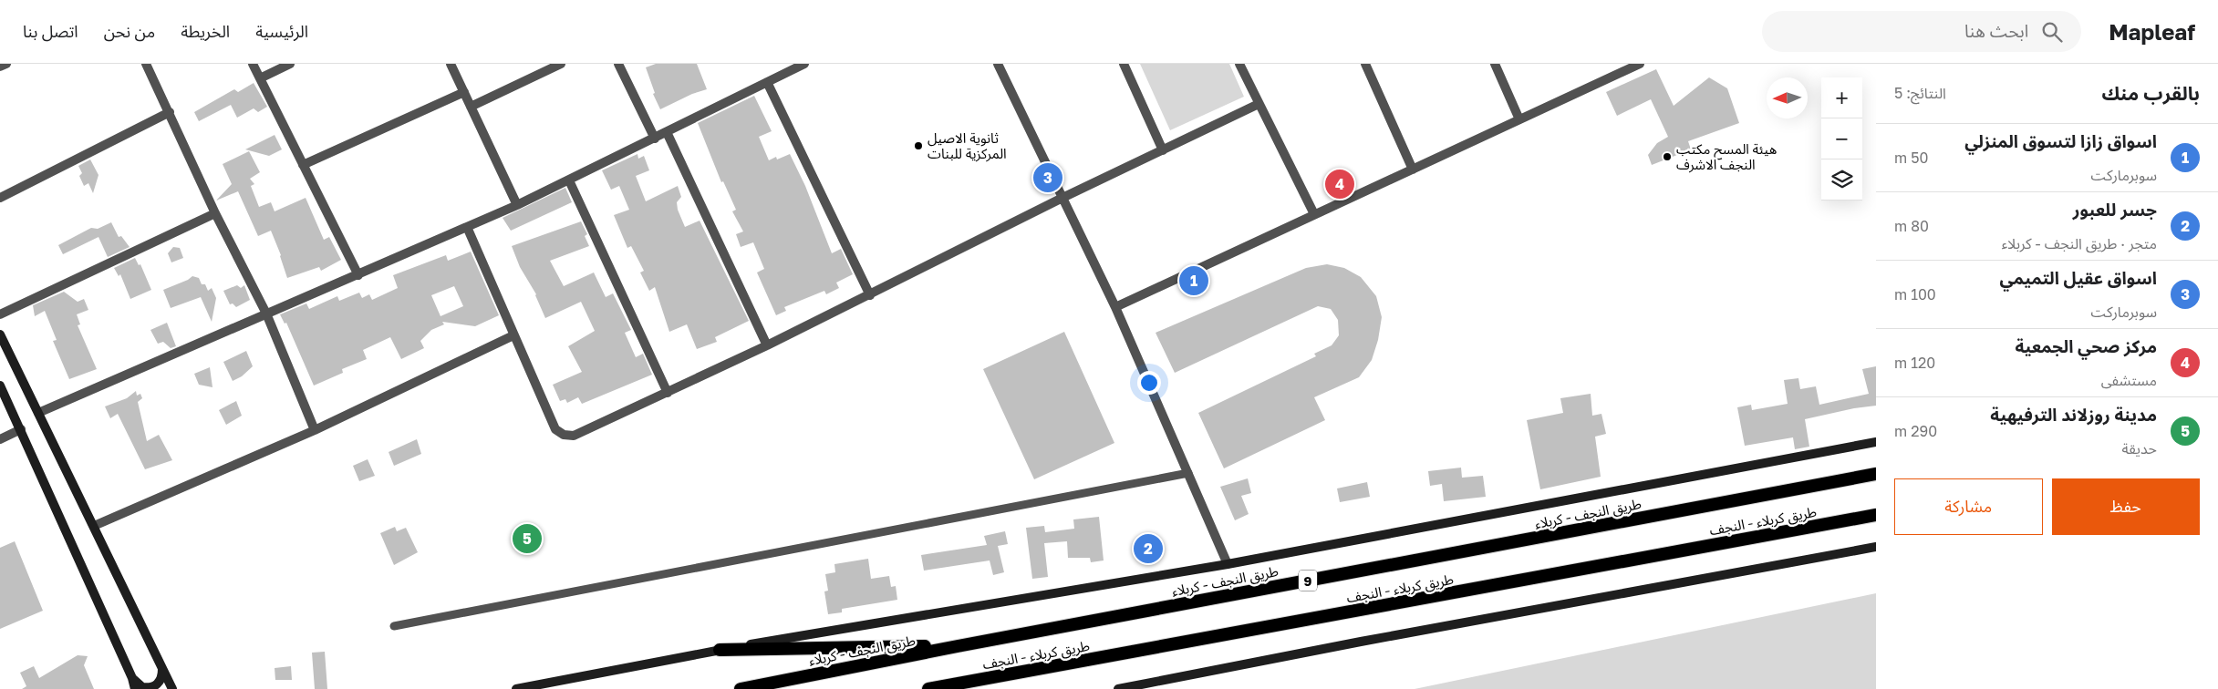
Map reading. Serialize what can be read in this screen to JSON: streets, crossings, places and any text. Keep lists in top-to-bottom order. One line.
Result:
{"streets":{"highway":["طريق النجف - کربلاء","طريق کربلاء - النجف","9"]},"places":["ثانوية الاصيل المركزية للبنات","هيئة المسح مكتب النجف الاشرف"],"north":"left","page":{"header":"Mapleaf","search":"ابحث هنا","nav":["الرئيسية","الخريطة","من نحن","اتصل بنا"],"heading":["بالقرب منك","النتائج: 5"],"map_buttons":["+","−"],"list":[{"mark":"1","name":"اسواق زازا لتسوق المنزلي","note":"سوبرماركت","value":"50 m"},{"mark":"2","name":"جسر للعبور","note":"متجر · طريق النجف - کربلاء","value":"80 m"},{"mark":"3","name":"اسواق عقيل التميمي","note":"سوبرماركت","value":"100 m"},{"mark":"4","name":"مركز صحي الجمعية","note":"مستشفى","value":"120 m"},{"mark":"5","name":"مدينة روزلاند الترفيهية","note":"حديقة","value":"290 m"}],"pins":["3","4","1","5","2"],"buttons":["حفظ","مشاركة"]}}
